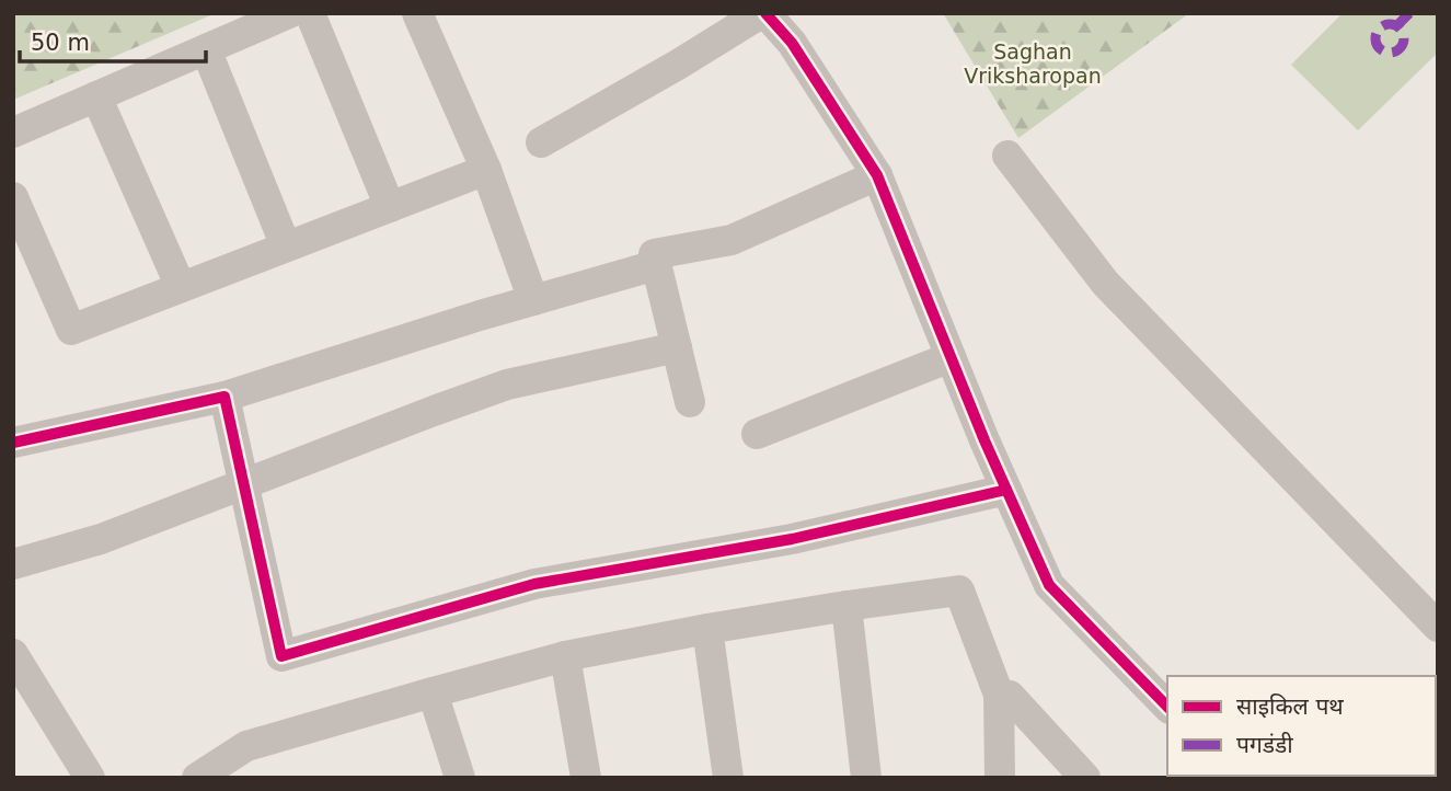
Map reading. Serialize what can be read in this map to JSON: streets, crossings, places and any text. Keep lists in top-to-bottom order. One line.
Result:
{"parks":["Saghan Vriksharopan"],"legend":["साइकिल पथ","पगडंडी"],"scale_bar":"50 m"}
